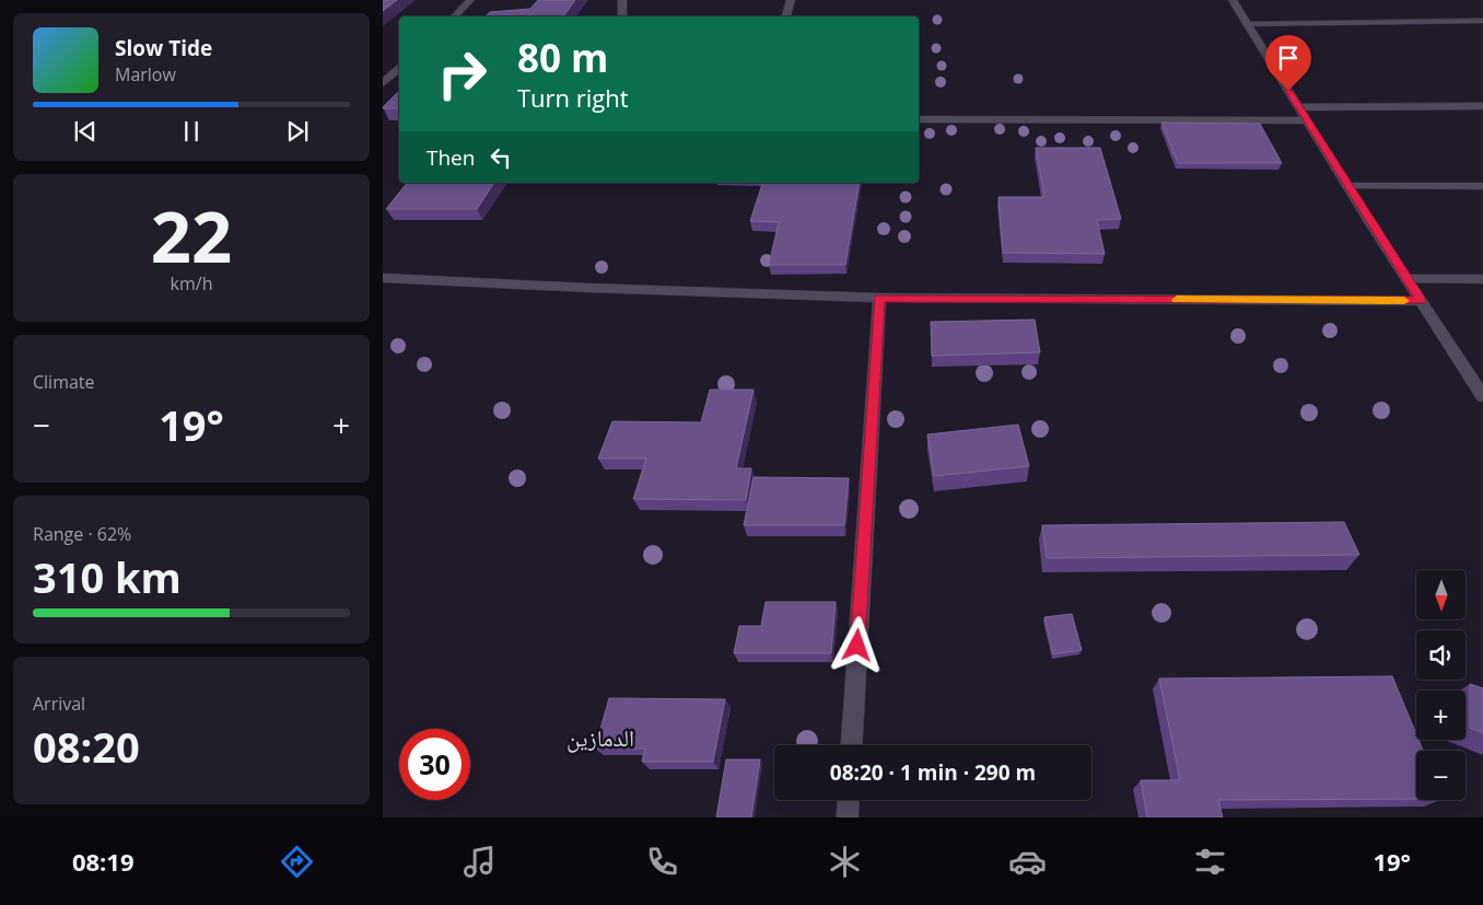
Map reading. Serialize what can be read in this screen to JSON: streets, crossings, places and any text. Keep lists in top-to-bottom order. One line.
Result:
{"districts":["الدمازين"],"north":"bottom","page":{"turn":["80 m","Turn right"],"song":["Slow Tide","Marlow"],"then":"Then","tile":[["22","km/h"],"Climate",["Range · 62%","310 km"],["Arrival","08:20"]],"heat":["−","19°","+"],"map_buttons":["+","−"],"limit":"30","trip":"08:20 · 1 min · 290 m","tabs":["08:19","19°"]}}
